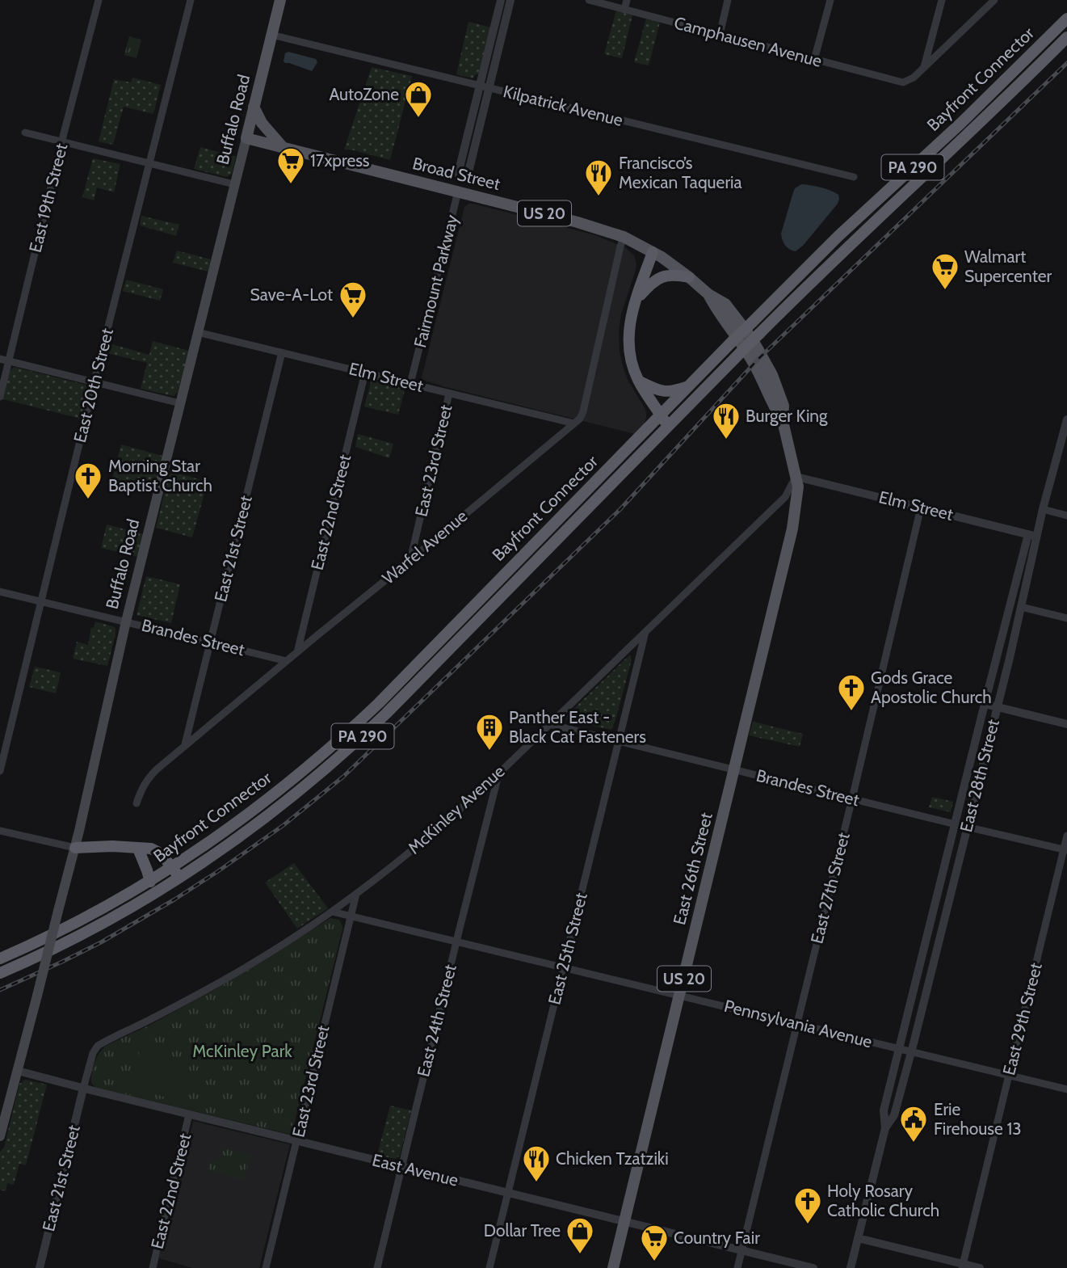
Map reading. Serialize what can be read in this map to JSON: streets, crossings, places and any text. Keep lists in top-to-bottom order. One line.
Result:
{"streets":{"highway":["Bayfront Connector","PA 290"],"main road":["Buffalo Road","Broad Street","US 20","East 26th Street"],"street":["Camphausen Avenue","Kilpatrick Avenue","East 19th Street","Fairmount Parkway","Elm Street","East 20th Street","East 23rd Street","East 22nd Street","Warfel Avenue","East 21st Street","Brandes Street","East 28th Street","McKinley Avenue","East 27th Street","East 25th Street","East 29th Street","East 24th Street","Pennsylvania Avenue","East Avenue"]},"crossings":[["Kilpatrick Avenue","Buffalo Road"],["Kilpatrick Avenue","Fairmount Parkway"],["Buffalo Road","Broad Street"],["Buffalo Road","Elm Street"],["Buffalo Road","Brandes Street"],["Buffalo Road","East Avenue"],["Broad Street","Fairmount Parkway"],["Broad Street","Elm Street"],["Broad Street","Warfel Avenue"],["Broad Street","McKinley Avenue"],["Broad Street","East 26th Street"],["Fairmount Parkway","Elm Street"],["Elm Street","East 23rd Street"],["Elm Street","East 22nd Street"],["Elm Street","Warfel Avenue"],["Elm Street","East 21st Street"],["Elm Street","East 28th Street"],["Elm Street","McKinley Avenue"],["Elm Street","East 26th Street"],["Elm Street","East 27th Street"],["East 20th Street","Brandes Street"],["East 23rd Street","Warfel Avenue"],["East 23rd Street","McKinley Avenue"],["East 23rd Street","Pennsylvania Avenue"],["East 23rd Street","East Avenue"],["East 22nd Street","Warfel Avenue"],["East 22nd Street","East Avenue"],["Warfel Avenue","East 21st Street"],["Warfel Avenue","Brandes Street"],["East 21st Street","Brandes Street"],["East 21st Street","McKinley Avenue"],["East 21st Street","East Avenue"],["Brandes Street","East 28th Street"],["Brandes Street","McKinley Avenue"],["Brandes Street","East 26th Street"],["Brandes Street","East 27th Street"],["Brandes Street","East 25th Street"],["Brandes Street","East 29th Street"],["East 28th Street","Pennsylvania Avenue"],["McKinley Avenue","East 26th Street"],["McKinley Avenue","East 25th Street"],["McKinley Avenue","East 24th Street"],["McKinley Avenue","Pennsylvania Avenue"],["McKinley Avenue","East Avenue"],["East 26th Street","Pennsylvania Avenue"],["East 26th Street","East Avenue"],["East 27th Street","Pennsylvania Avenue"],["East 27th Street","East Avenue"],["East 25th Street","Pennsylvania Avenue"],["East 25th Street","East Avenue"],["East 29th Street","Pennsylvania Avenue"],["East 24th Street","Pennsylvania Avenue"],["East 24th Street","East Avenue"]],"parks":["McKinley Park"],"places":{"shop":["AutoZone","Dollar Tree"],"supermarket":["17xpress","Walmart Supercenter","Save-A-Lot","Country Fair"],"restaurant":["Francisco’s Mexican Taqueria","Burger King","Chicken Tzatziki"],"church":["Morning Star Baptist Church","Gods Grace Apostolic Church","Holy Rosary Catholic Church"],"building":["Panther East - Black Cat Fasteners"],"public building":["Erie Firehouse 13"]}}
